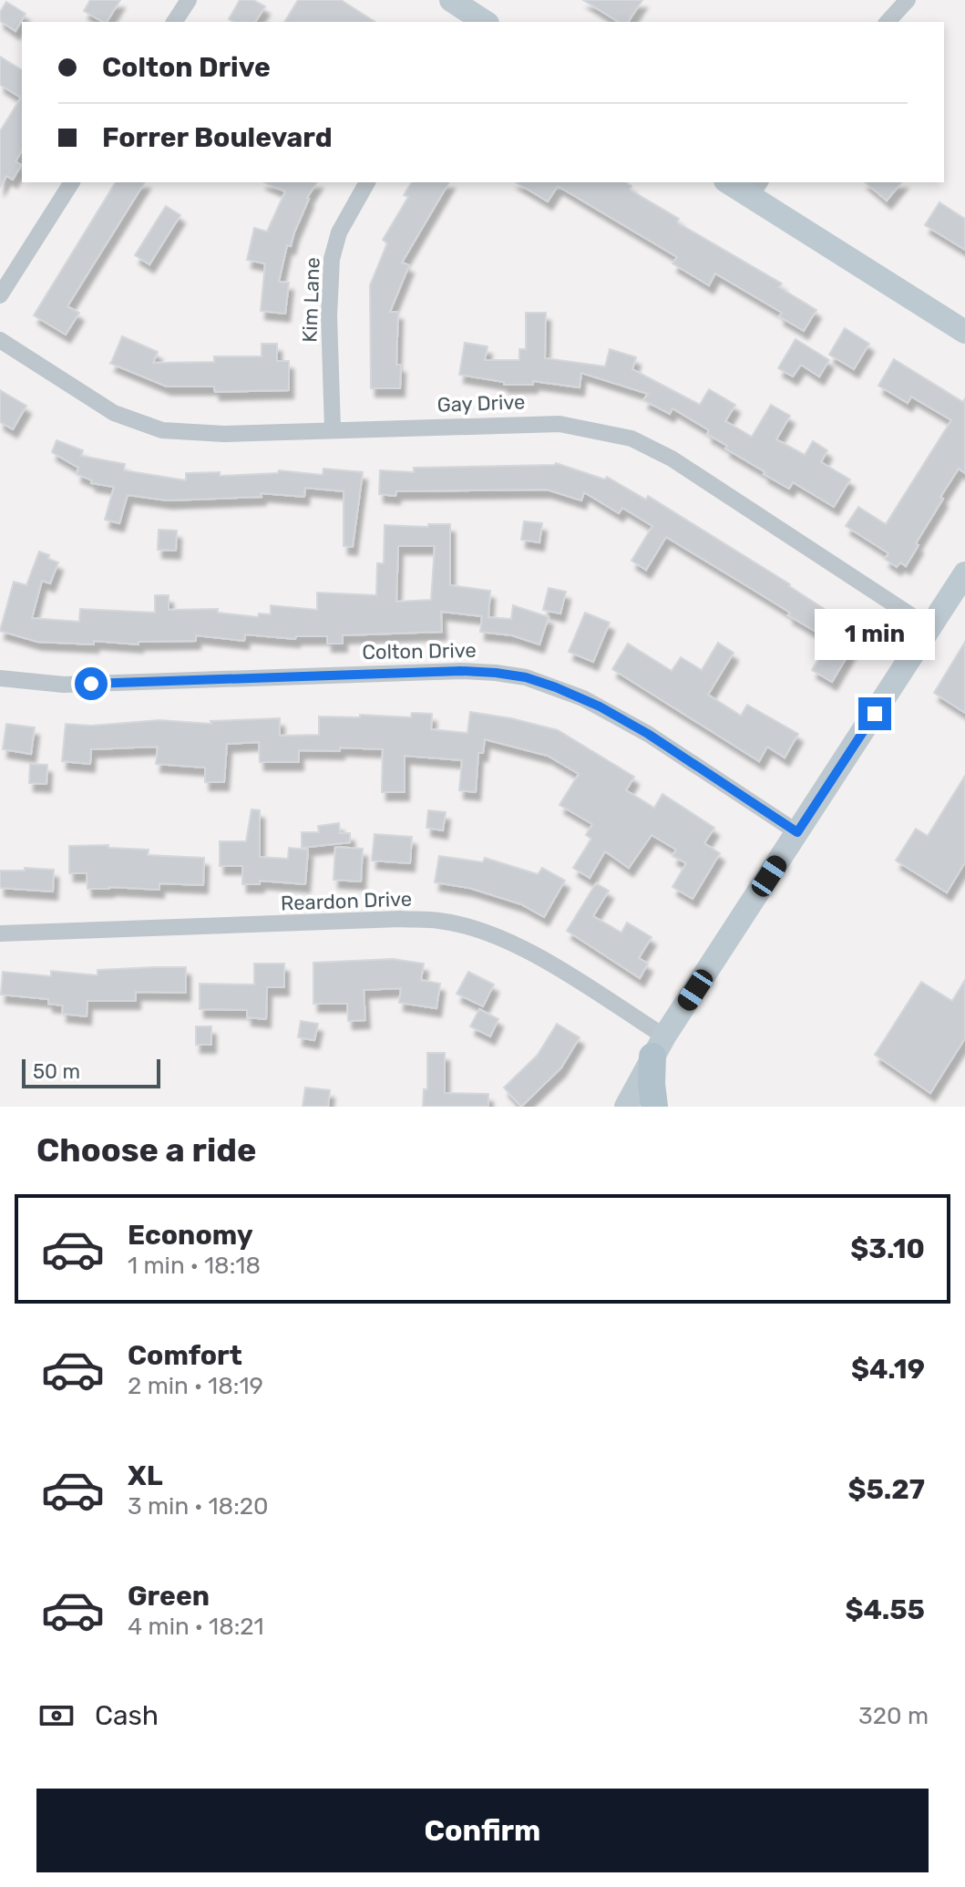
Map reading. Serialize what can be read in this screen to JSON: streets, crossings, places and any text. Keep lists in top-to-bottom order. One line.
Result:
{"streets":{"street":["Kim Lane","Gay Drive","Colton Drive","Reardon Drive"]},"crossings":[["Kim Lane","Gay Drive"]],"scale_bar":"50 m","page":{"banner":["Colton Drive","Forrer Boulevard"],"bubble":"1 min","scale":"50 m","heading":"Choose a ride","list":[{"name":"Economy","note":"1 min · 18:18","value":"$3.10"},{"name":"Comfort","note":"2 min · 18:19","value":"$4.19"},{"name":"XL","note":"3 min · 18:20","value":"$5.27"},{"name":"Green","note":"4 min · 18:21","value":"$4.55"}],"pay":["Cash","320 m"],"buttons":"Confirm"}}
